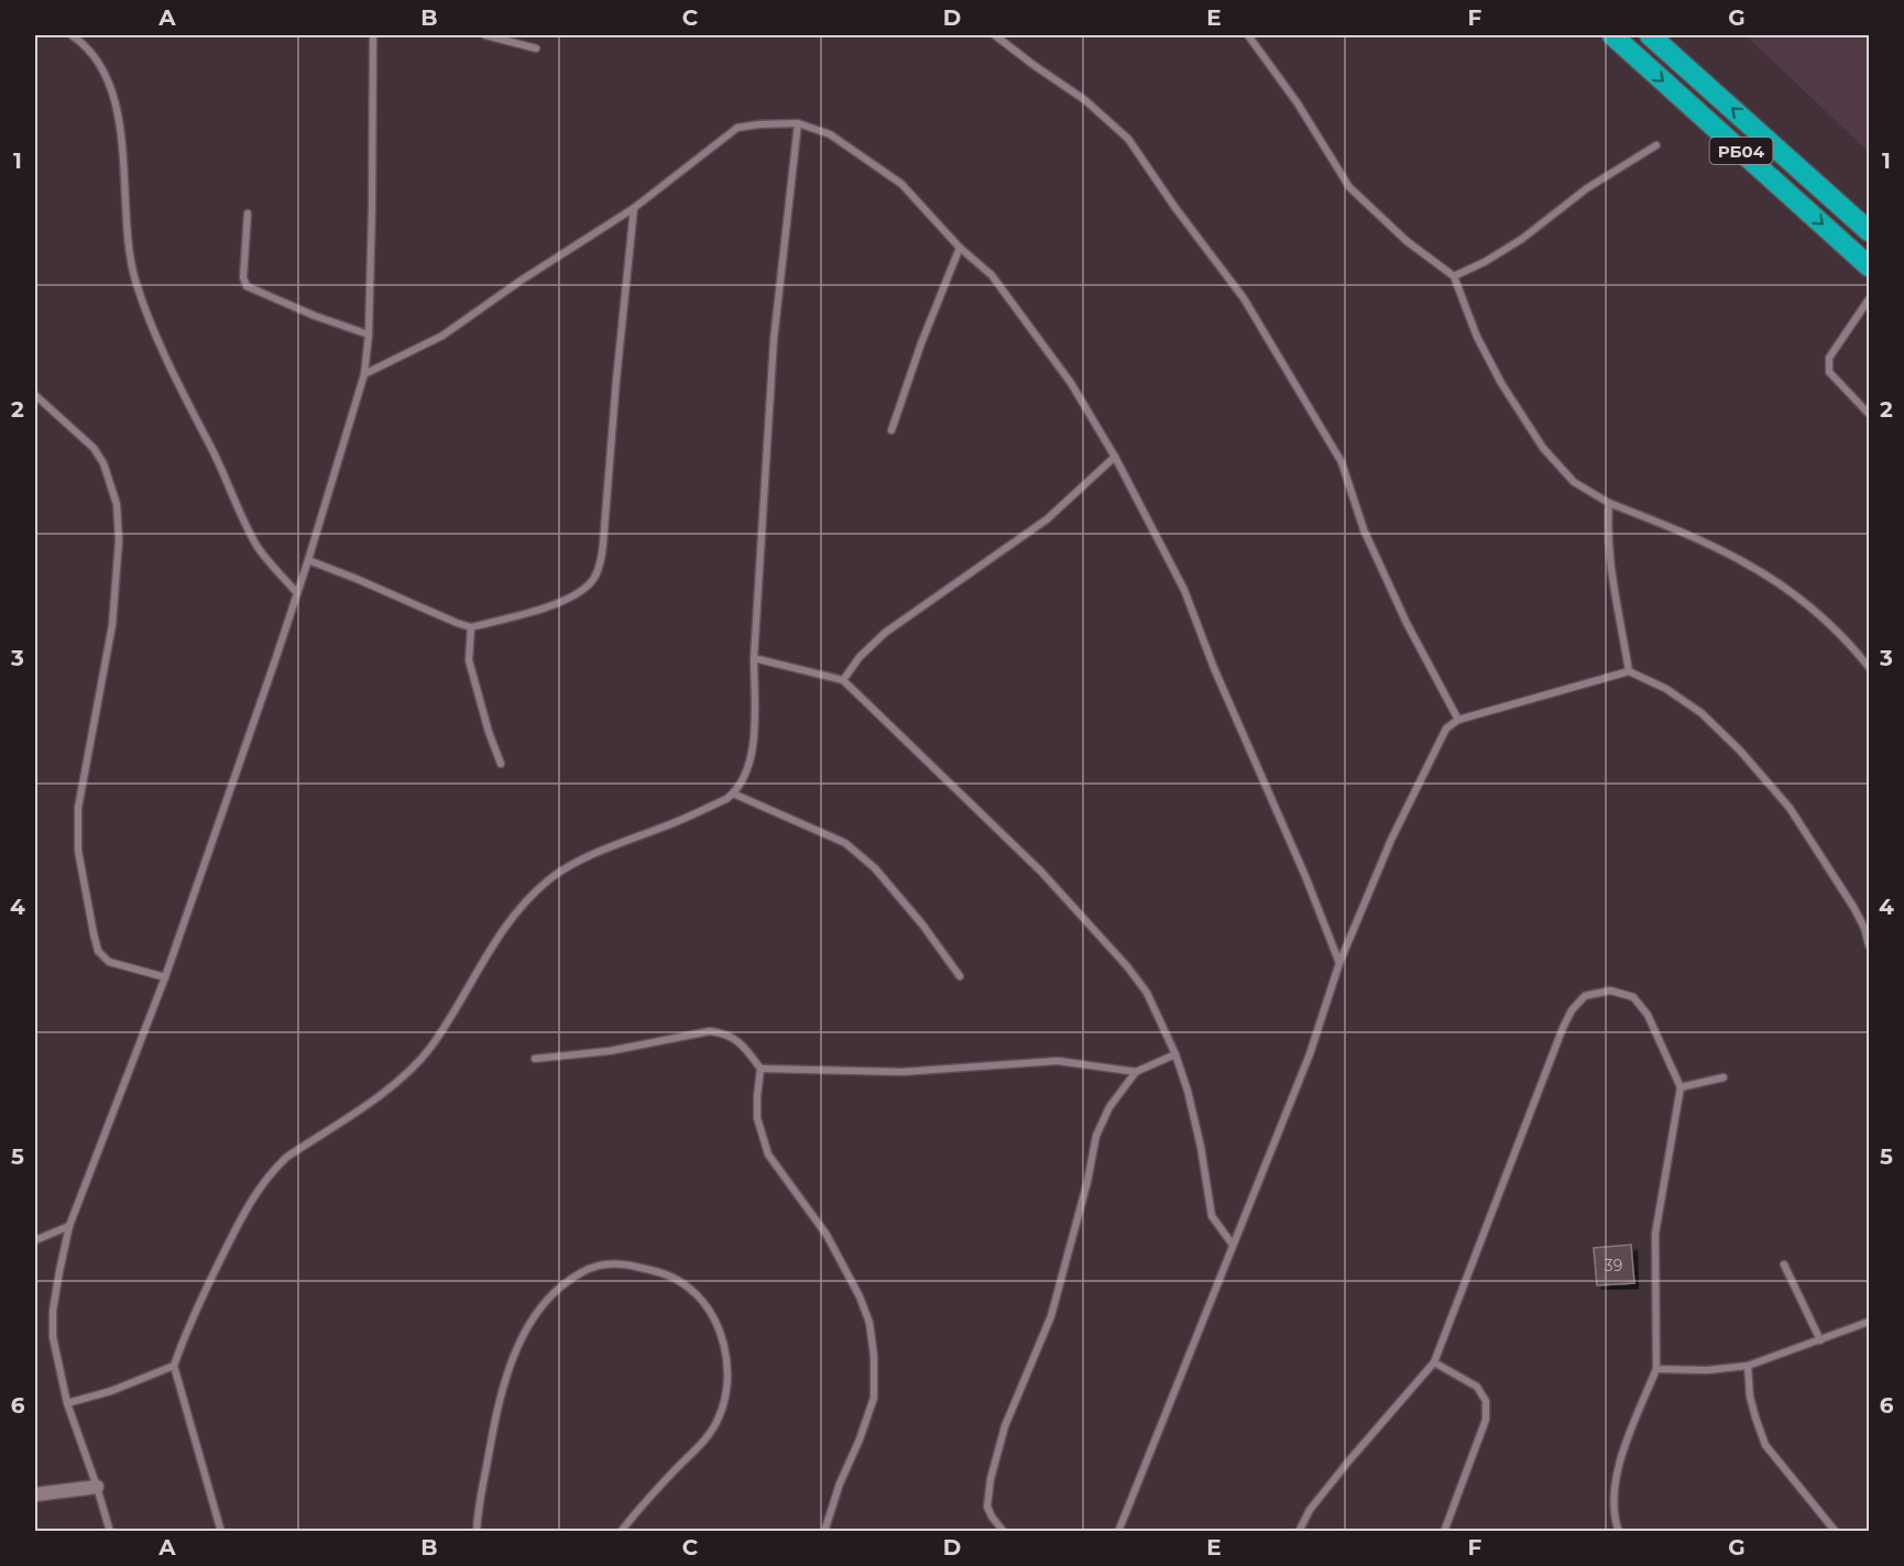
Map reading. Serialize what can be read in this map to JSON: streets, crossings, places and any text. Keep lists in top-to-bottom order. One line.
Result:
{"streets":{"highway":["РБ04"]},"house_numbers":["39"],"grid":{"columns":["A","B","C","D","E","F","G"],"rows":["1","2","3","4","5","6"]}}
